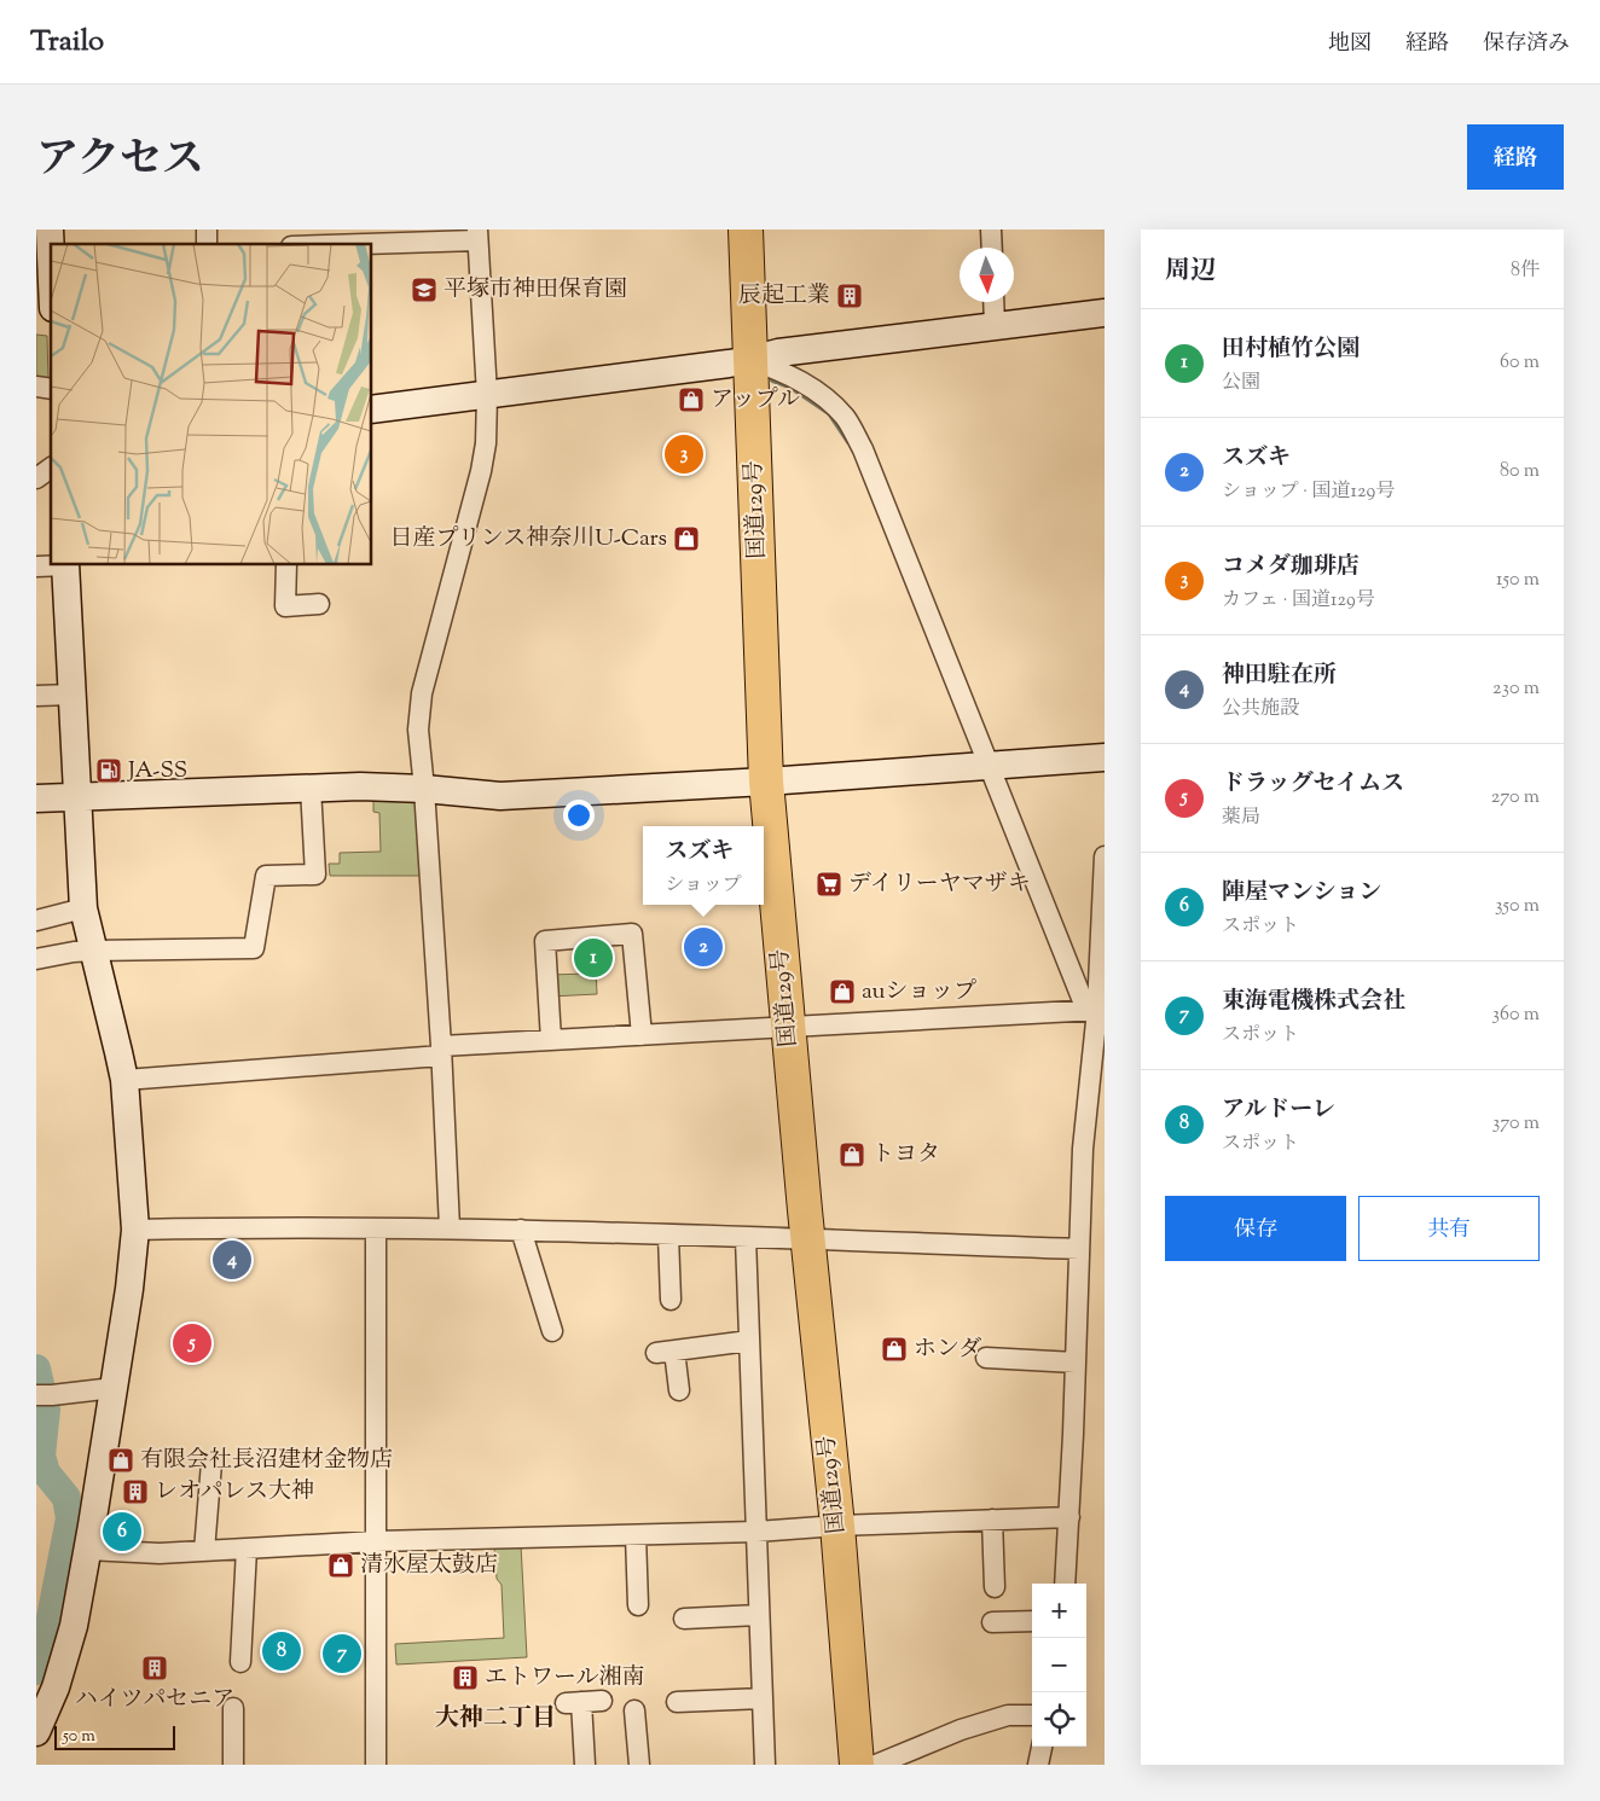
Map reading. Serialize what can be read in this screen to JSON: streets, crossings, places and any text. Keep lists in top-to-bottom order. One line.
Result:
{"streets":{"highway":["国道129号"]},"districts":["大神二丁目"],"places":{"school or university":["平塚市神田保育園"],"building":["辰起工業","レオパレス大神","ハイツパセニア","エトワール湘南"],"shop":["アップル","日産プリンス神奈川U-Cars","auショップ","トヨタ","ホンダ","有限会社長沼建材金物店","清水屋太鼓店"],"fuel station":["JA-SS"],"supermarket":["デイリーヤマザキ"]},"scale_bar":"50 m","north":"bottom","page":{"header":"Trailo","nav":["地図","経路","保存済み"],"title":"アクセス","buttons":["経路",["保存","共有"]],"heading":["周辺","8件"],"list":[{"mark":"1","name":"田村植竹公園","note":"公園","value":"60 m"},{"mark":"2","name":"スズキ","note":"ショップ · 国道129号","value":"80 m"},{"mark":"3","name":"コメダ珈琲店","note":"カフェ · 国道129号","value":"150 m"},{"mark":"4","name":"神田駐在所","note":"公共施設","value":"230 m"},{"mark":"5","name":"ドラッグセイムス","note":"薬局","value":"270 m"},{"mark":"6","name":"陣屋マンション","note":"スポット","value":"350 m"},{"mark":"7","name":"東海電機株式会社","note":"スポット","value":"360 m"},{"mark":"8","name":"アルドーレ","note":"スポット","value":"370 m"}],"pins":["3","2","1","4","5","6","8","7"],"popup":["スズキ","ショップ"],"map_buttons":["+","−"],"scale":"50 m"}}
